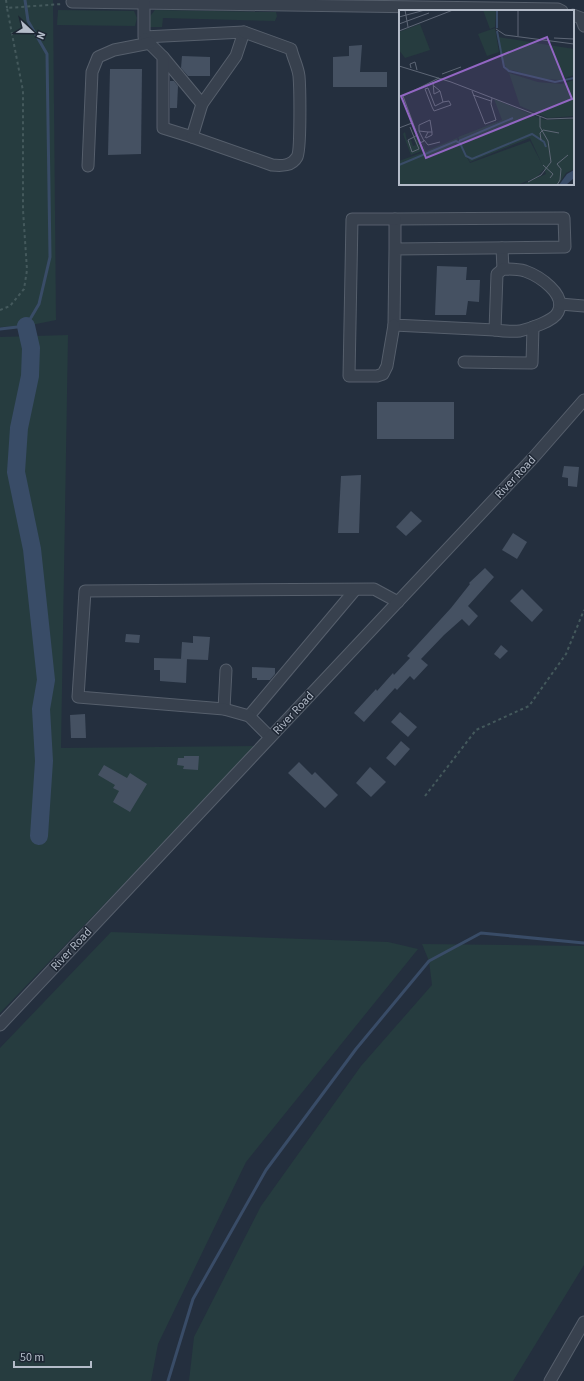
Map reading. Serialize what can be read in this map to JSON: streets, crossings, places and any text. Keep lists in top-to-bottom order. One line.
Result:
{"streets":{"street":["River Road"]},"scale_bar":"50 m","north":"right"}
